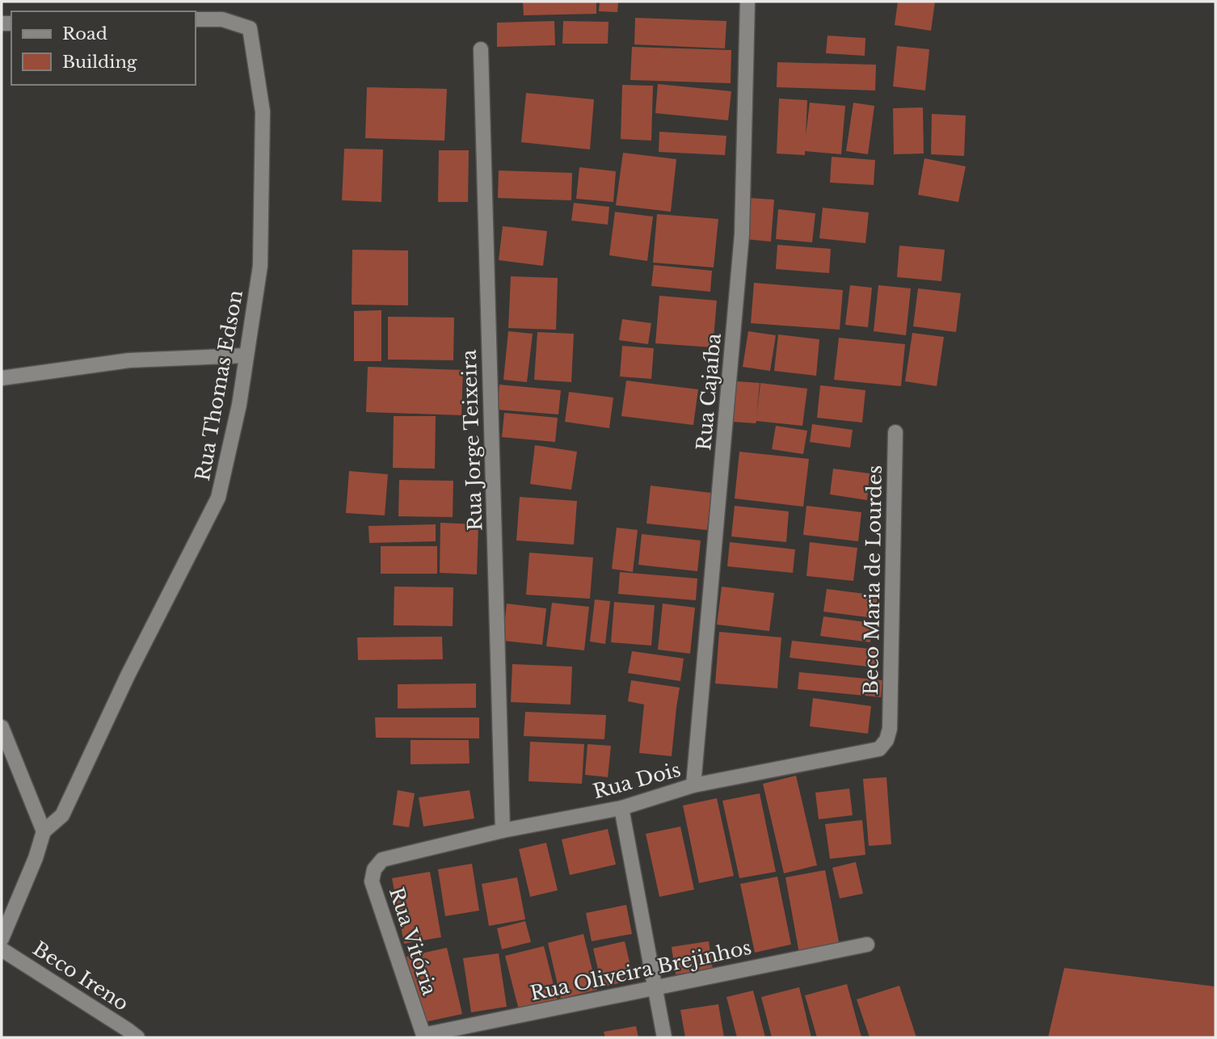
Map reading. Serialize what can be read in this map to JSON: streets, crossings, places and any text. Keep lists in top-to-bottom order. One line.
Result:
{"streets":{"street":["Rua Thomas Edson","Rua Cajaíba","Rua Jorge Teixeira","Beco Maria de Lourdes","Rua Dois","Rua Vitória","Rua Oliveira Brejinhos","Beco Ireno"]},"crossings":[["Rua Cajaíba","Rua Dois"],["Rua Jorge Teixeira","Rua Dois"],["Beco Maria de Lourdes","Rua Dois"],["Rua Dois","Rua Vitória"],["Rua Vitória","Rua Oliveira Brejinhos"]],"legend":["Road","Building"]}
